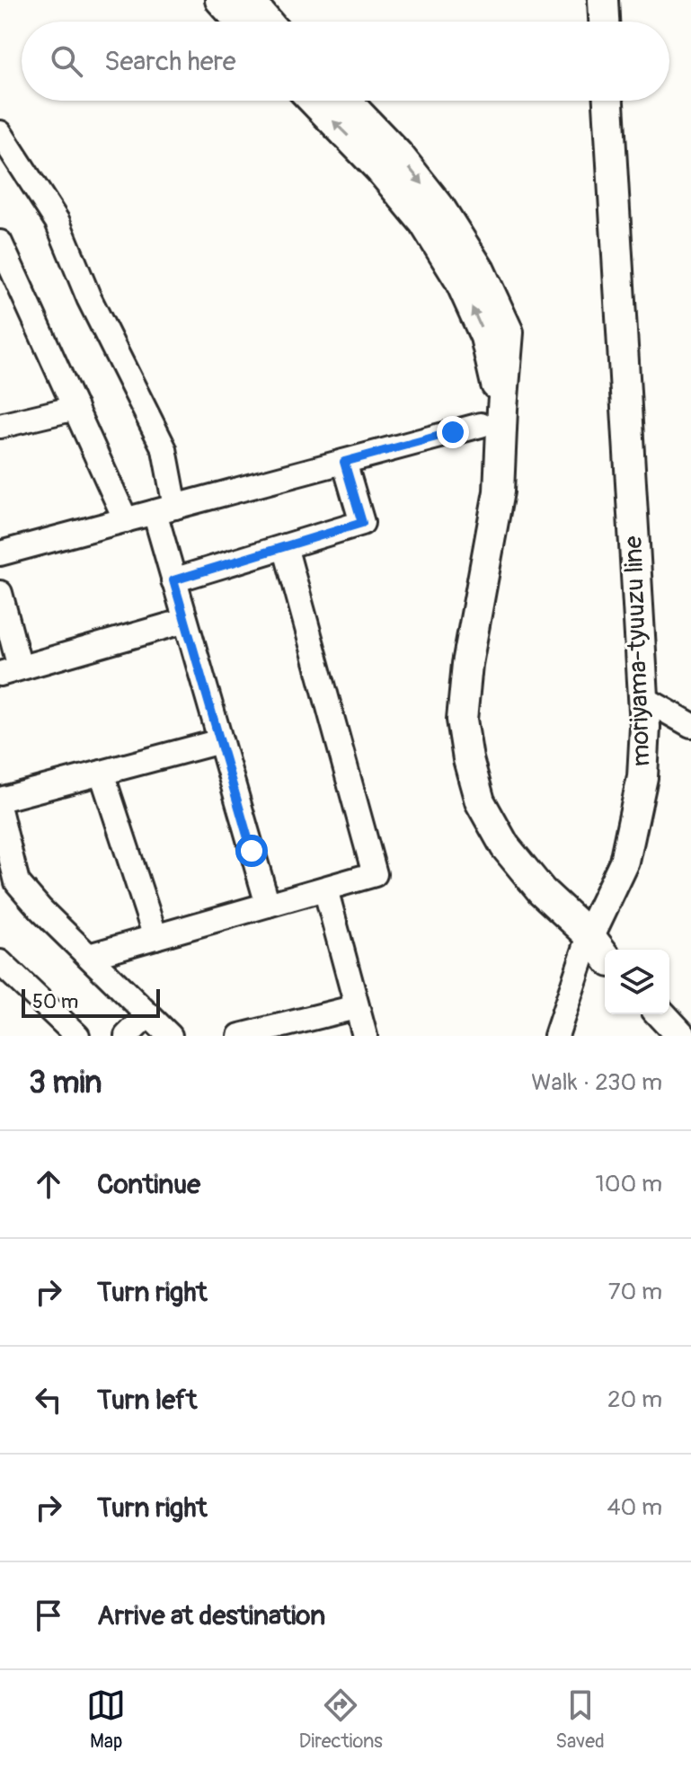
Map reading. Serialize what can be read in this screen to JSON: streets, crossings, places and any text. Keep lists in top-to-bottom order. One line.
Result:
{"streets":{"main road":["moriyama-tyuuzu line"]},"scale_bar":"50 m","page":{"search":"Search here","scale":"50 m","heading":["3 min","Walk · 230 m"],"list":[["Continue","100 m"],["Turn right","70 m"],["Turn left","20 m"],["Turn right","40 m"],"Arrive at destination"],"nav":["Map","Directions","Saved"]}}
